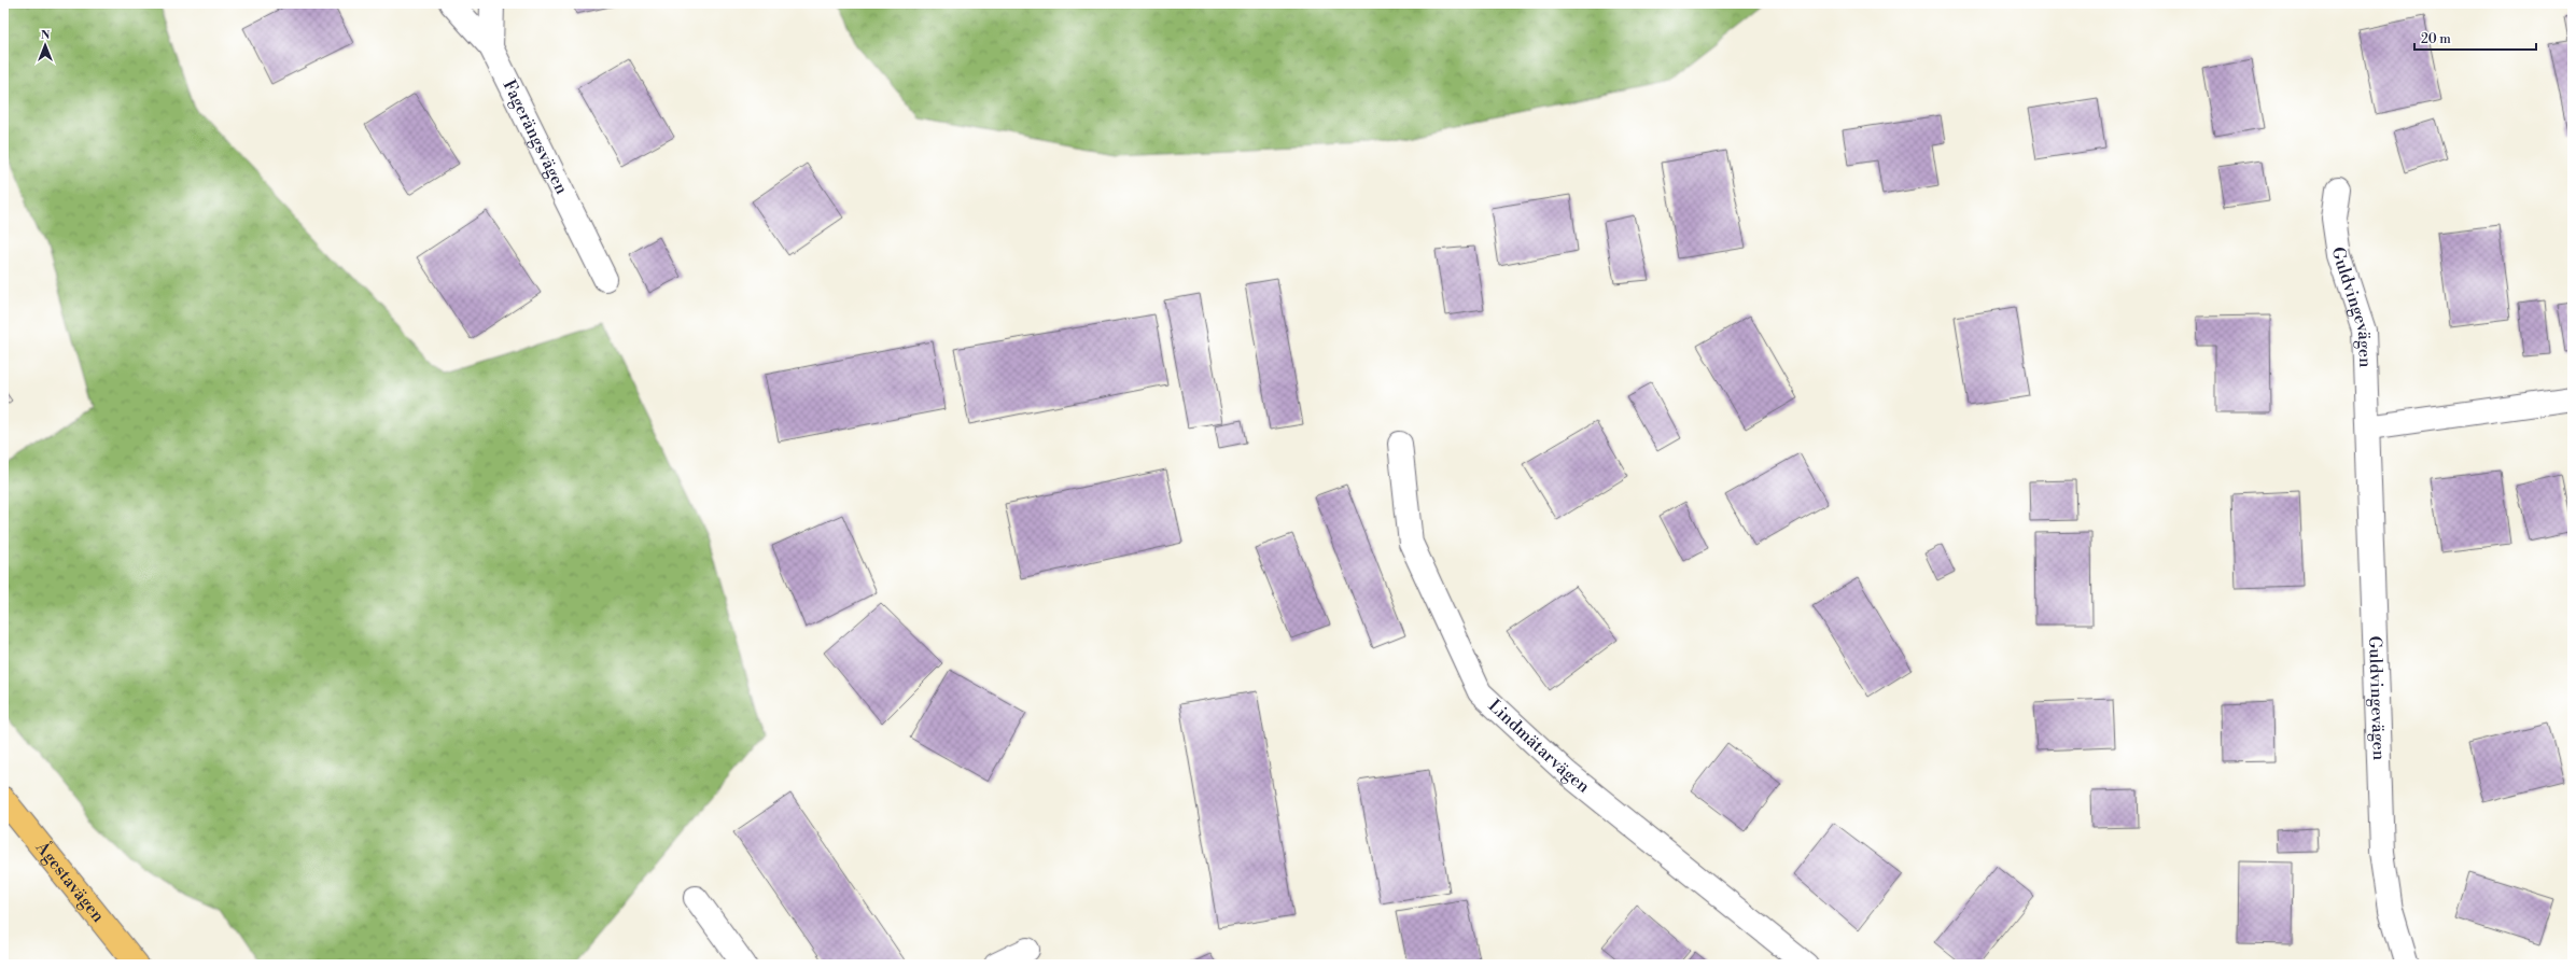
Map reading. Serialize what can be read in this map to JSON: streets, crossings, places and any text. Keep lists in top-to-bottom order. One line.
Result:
{"streets":{"main road":["Ågestavägen"],"street":["Fagerängsvägen","Guldvingevägen","Lindmätarvägen"]},"scale_bar":"20 m","north":"top"}
